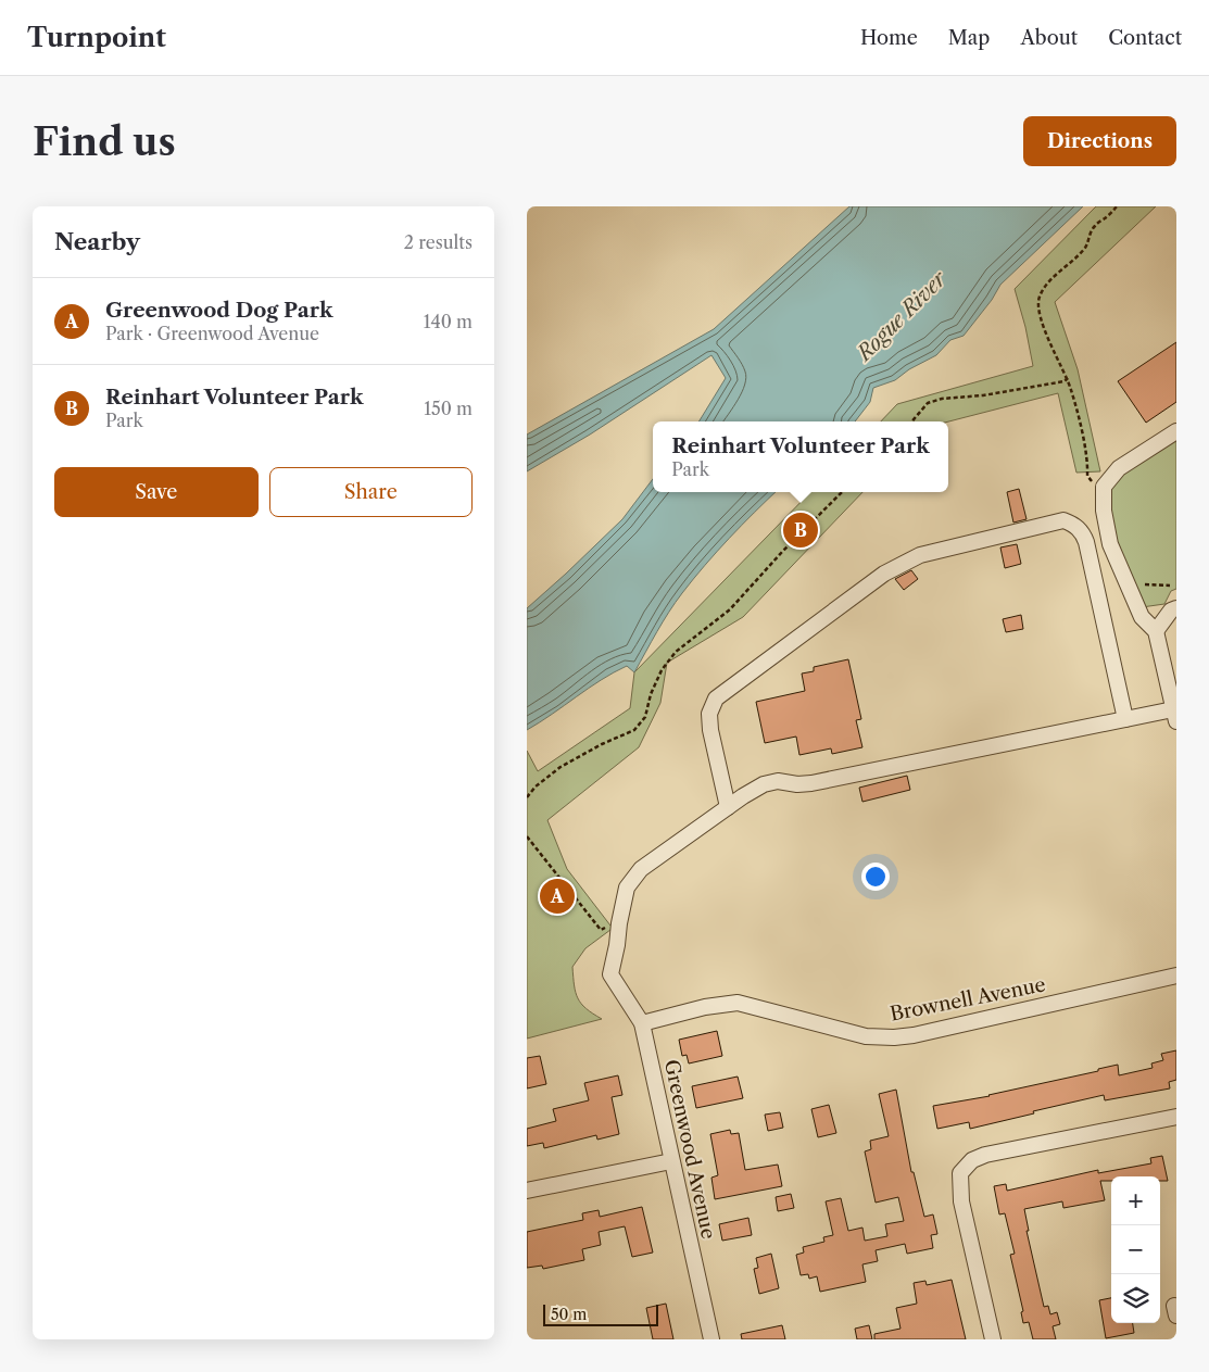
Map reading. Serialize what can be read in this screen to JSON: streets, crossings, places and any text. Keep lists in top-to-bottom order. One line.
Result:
{"streets":{"street":["Brownell Avenue","Greenwood Avenue"]},"crossings":[["Brownell Avenue","Greenwood Avenue"]],"water":["Rogue River"],"scale_bar":"50 m","page":{"header":"Turnpoint","nav":["Home","Map","About","Contact"],"buttons":["Directions",["Save","Share"]],"title":"Find us","heading":["Nearby","2 results"],"list":[{"mark":"A","name":"Greenwood Dog Park","note":"Park · Greenwood Avenue","value":"140 m"},{"mark":"B","name":"Reinhart Volunteer Park","note":"Park","value":"150 m"}],"popup":["Reinhart Volunteer Park","Park"],"pins":["B","A"],"map_buttons":["+","−"],"scale":"50 m"}}
